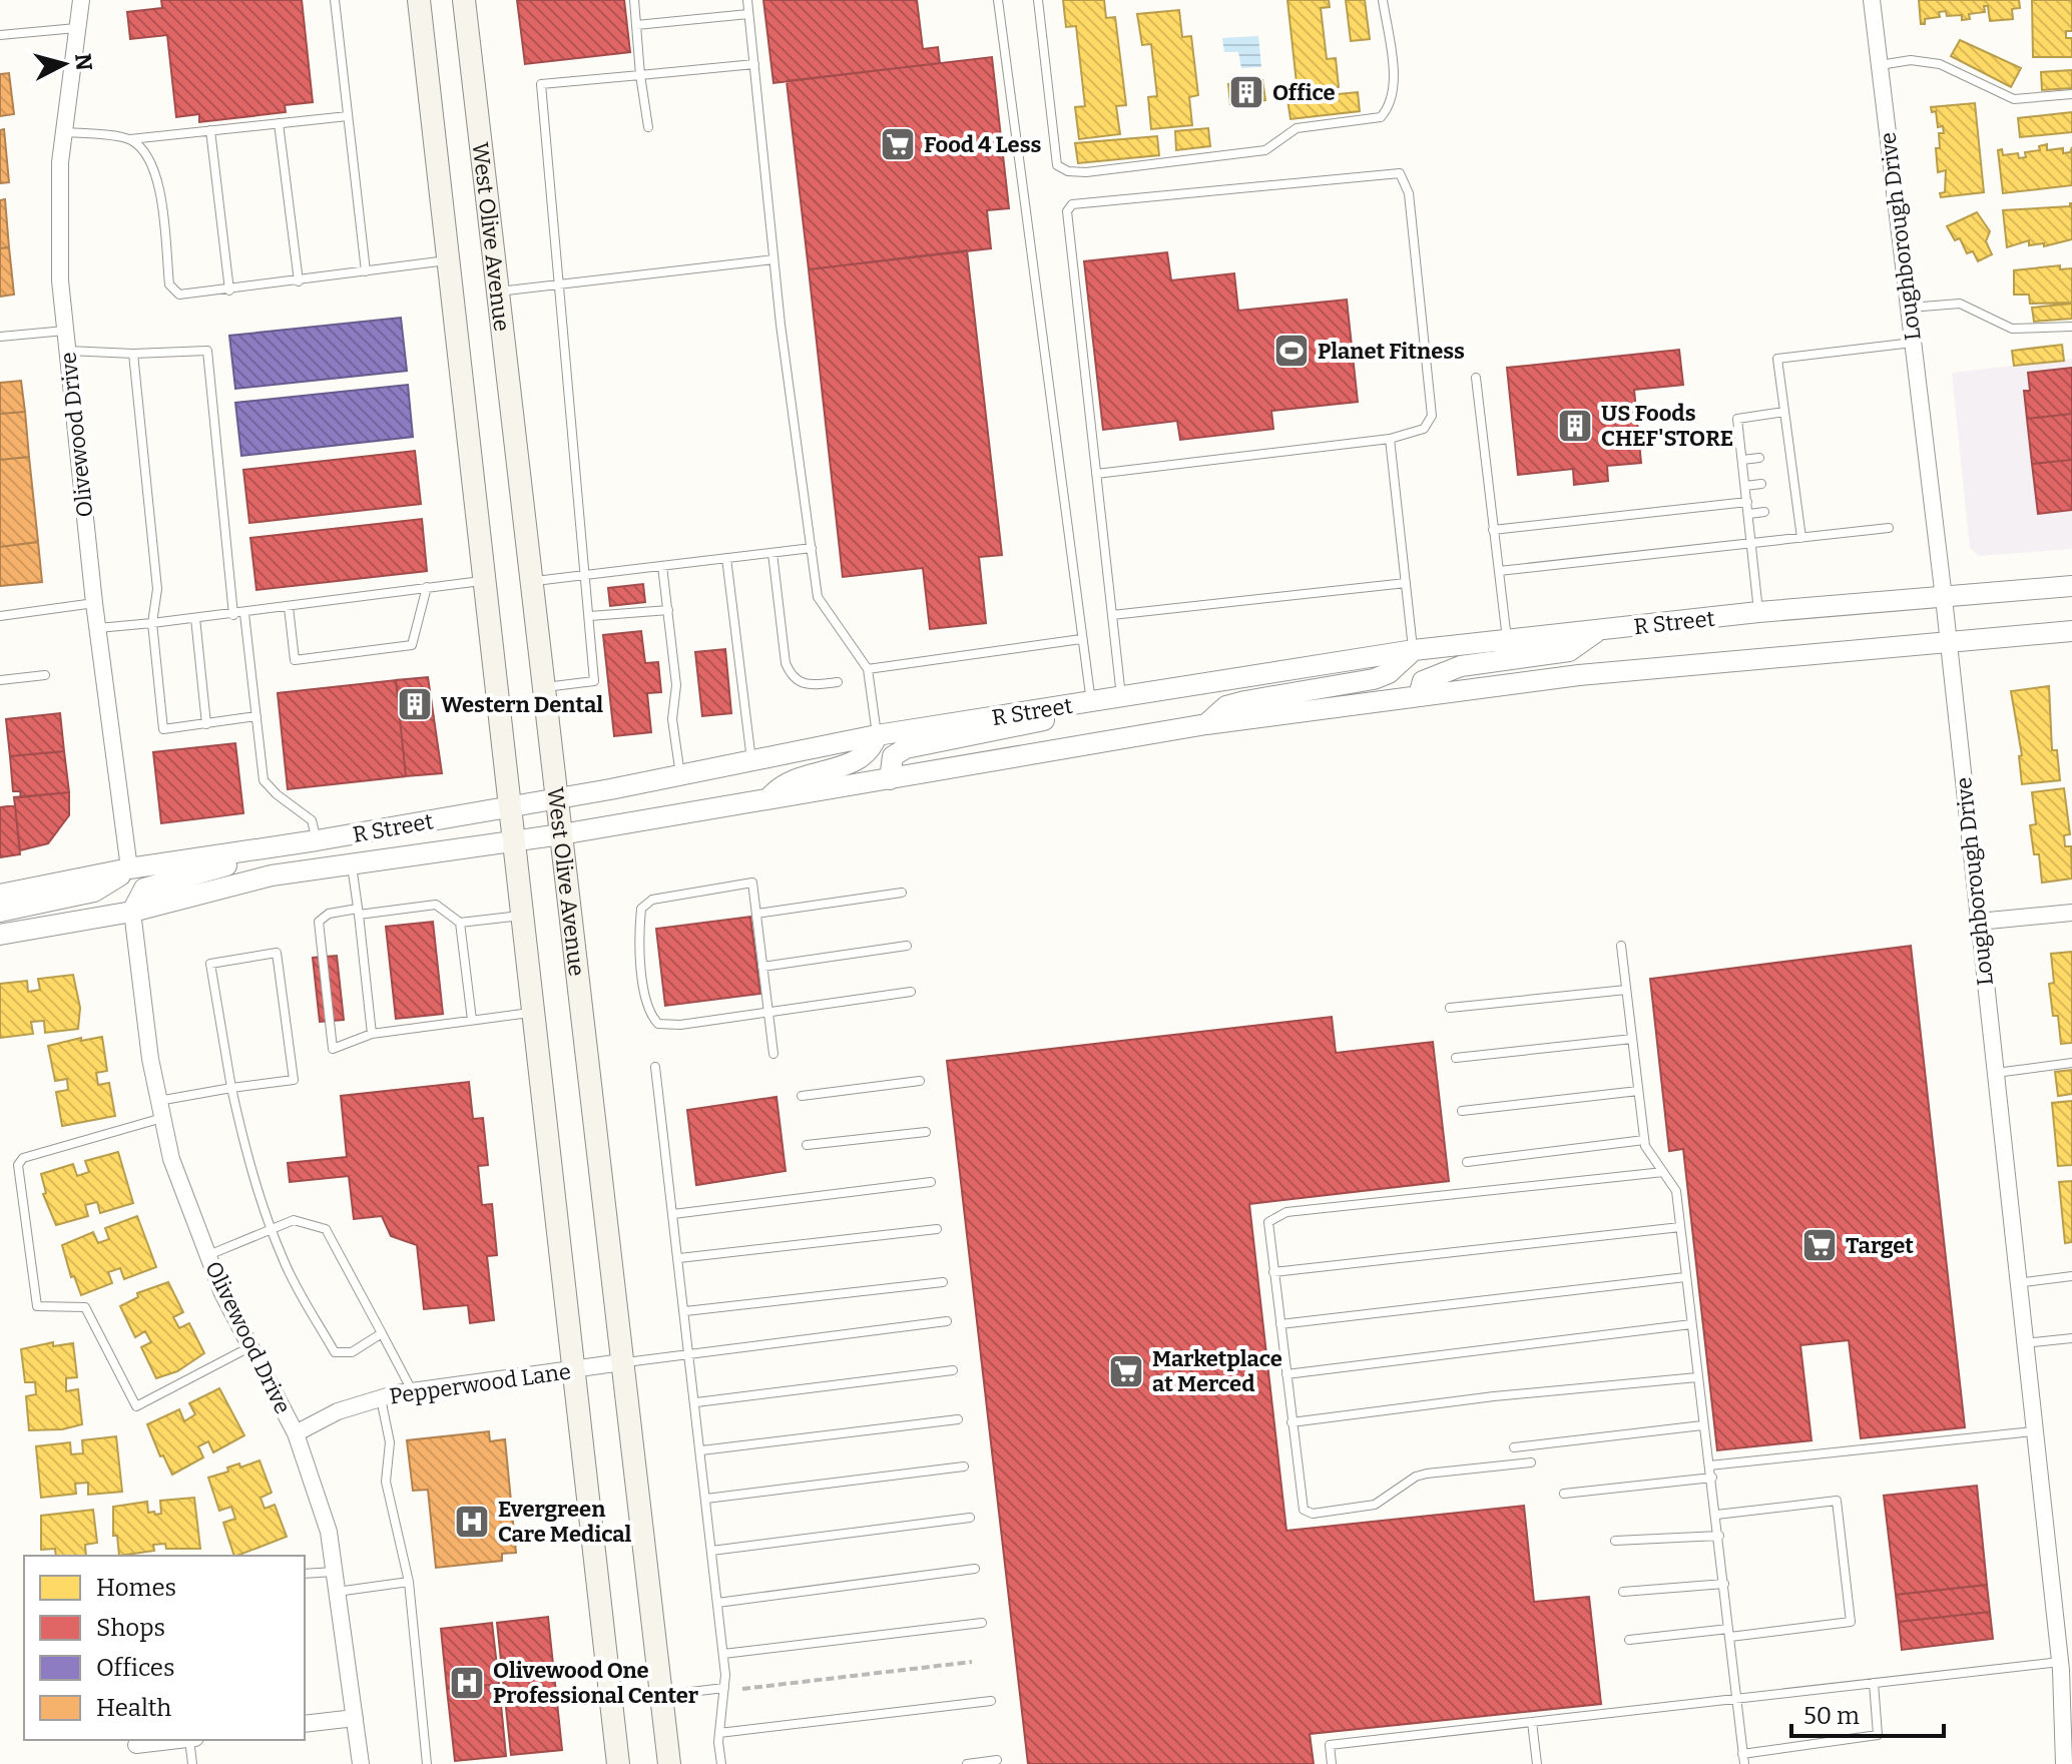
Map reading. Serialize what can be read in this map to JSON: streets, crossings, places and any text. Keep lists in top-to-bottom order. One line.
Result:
{"streets":{"main road":["West Olive Avenue"],"street":["Loughborough Drive","Olivewood Drive","R Street","Pepperwood Lane"]},"crossings":[["Loughborough Drive","R Street"],["West Olive Avenue","R Street"],["West Olive Avenue","Pepperwood Lane"],["Olivewood Drive","R Street"],["Olivewood Drive","Pepperwood Lane"]],"places":{"building":["Office","US Foods CHEF'STORE","Western Dental"],"supermarket":["Food 4 Less","Target","Marketplace at Merced"],"sports":["Planet Fitness"],"hospital":["Evergreen Care Medical","Olivewood One Professional Center"]},"legend":["Homes","Shops","Offices","Health"],"scale_bar":"50 m","north":"right"}
